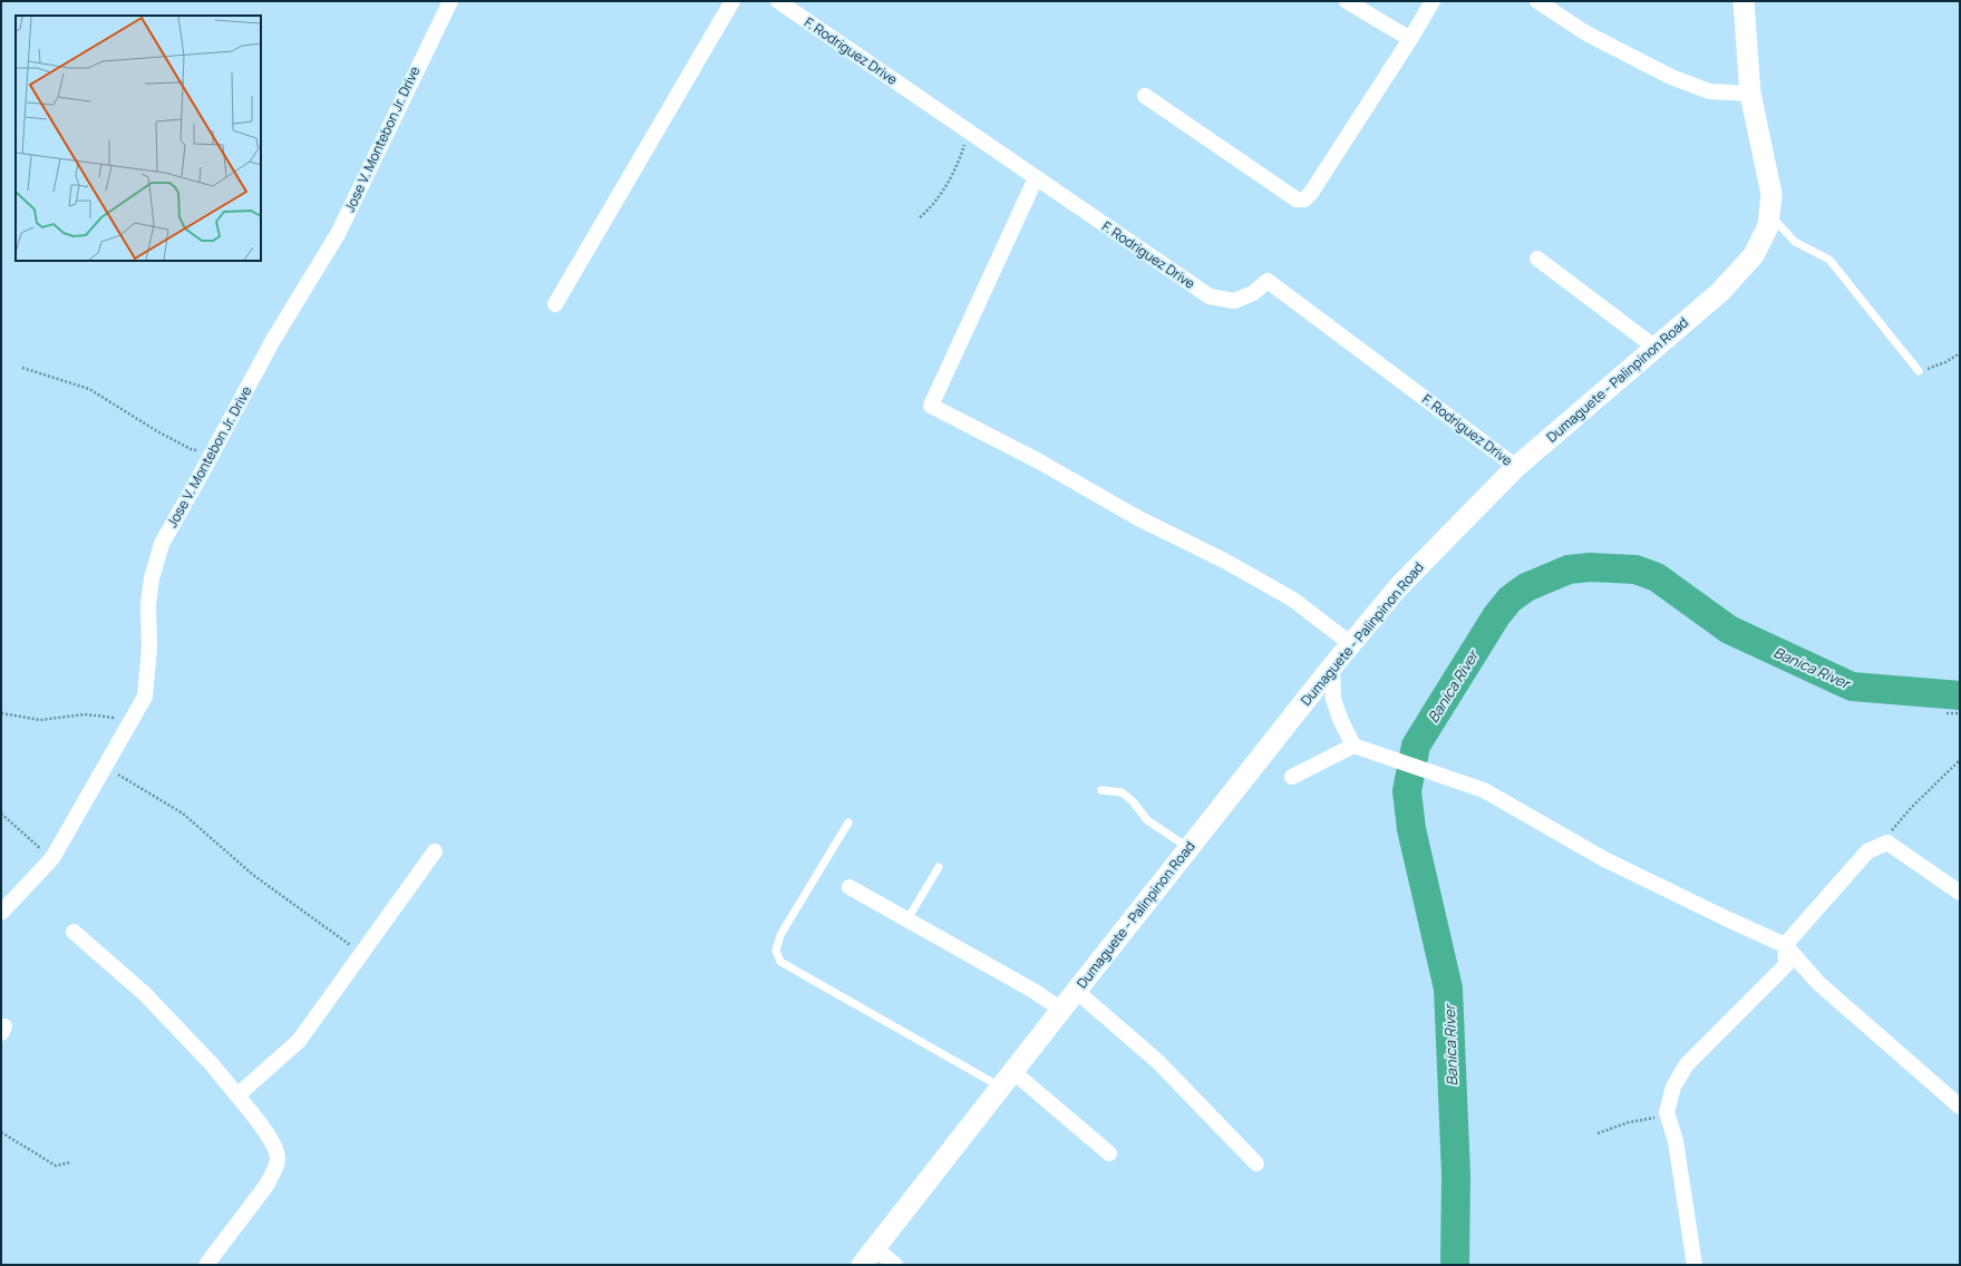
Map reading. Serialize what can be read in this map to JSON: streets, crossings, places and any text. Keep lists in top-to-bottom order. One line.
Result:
{"streets":{"main road":["Dumaguete - Palinpinon Road"],"street":["F. Rodriguez Drive","Jose V. Montebon Jr. Drive"]},"crossings":[["F. Rodriguez Drive","Dumaguete - Palinpinon Road"]],"water":["Banica River"]}
